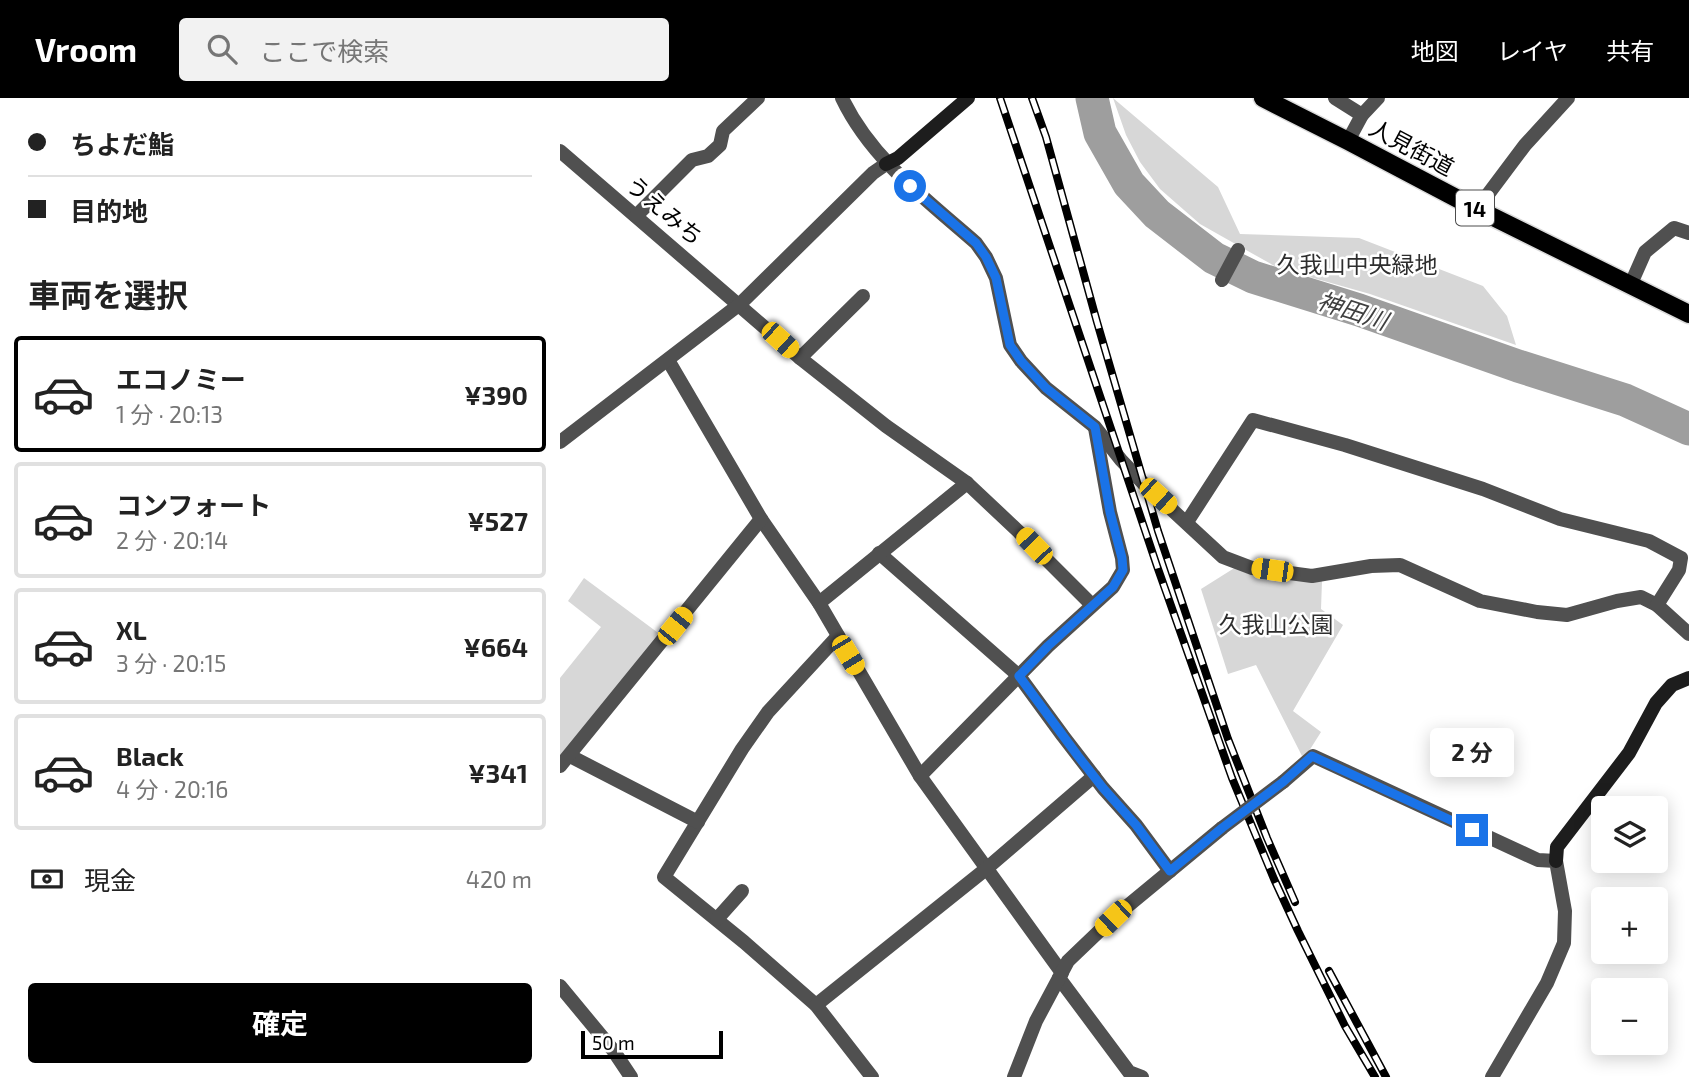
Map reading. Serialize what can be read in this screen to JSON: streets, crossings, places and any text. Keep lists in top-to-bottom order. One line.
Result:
{"streets":{"main road":["人見街道","14"],"street":["うえみち"]},"water":["神田川"],"parks":["久我山中央緑地","久我山公園"],"scale_bar":"50 m","page":{"header":"Vroom","search":"ここで検索","nav":["地図","レイヤ","共有"],"banner":["ちよだ鮨","目的地"],"heading":"車両を選択","list":[{"name":"エコノミー","note":"1 分 · 20:13","value":"¥390"},{"name":"コンフォート","note":"2 分 · 20:14","value":"¥527"},{"name":"XL","note":"3 分 · 20:15","value":"¥664"},{"name":"Black","note":"4 分 · 20:16","value":"¥341"}],"bubble":"2 分","map_buttons":["+","−"],"pay":["現金","420 m"],"buttons":"確定","scale":"50 m"}}
